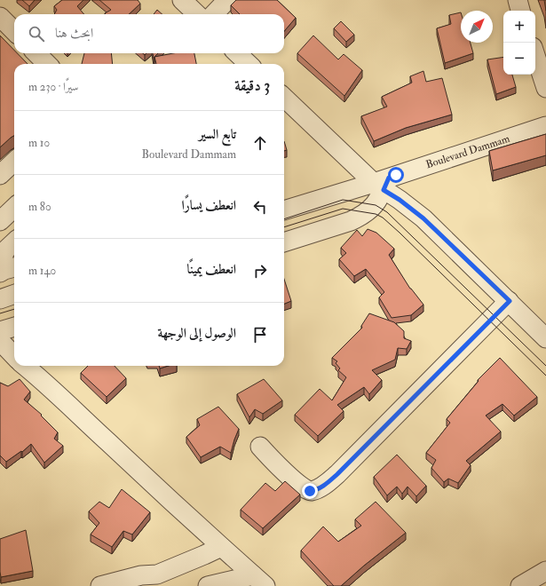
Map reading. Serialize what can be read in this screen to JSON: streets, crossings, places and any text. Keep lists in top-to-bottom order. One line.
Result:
{"streets":{"street":["Boulevard Dammam"]},"north":"top right","page":{"map_buttons":["+","−"],"search":"ابحث هنا","heading":["3 دقيقة","سيرًا · 230 m"],"list":[["تابع السير","Boulevard Dammam","10 m"],["انعطف يسارًا","80 m"],["انعطف يمينًا","140 m"],"الوصول إلى الوجهة"]}}
